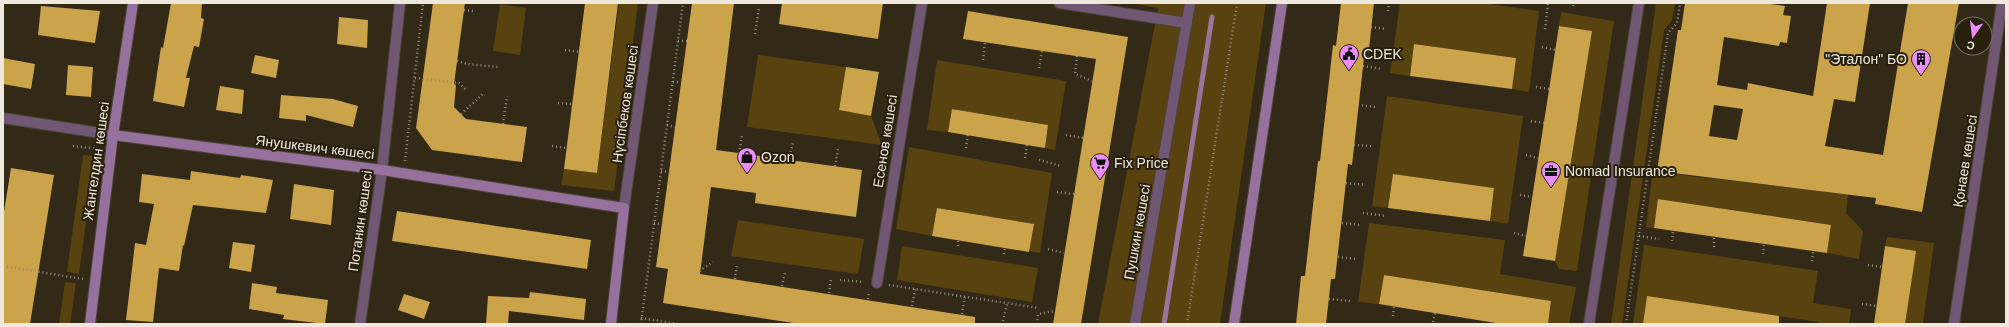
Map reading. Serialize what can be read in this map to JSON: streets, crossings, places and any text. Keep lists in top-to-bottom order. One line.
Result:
{"streets":{"street":["Нүсіпбеков көшесі","Есенов көшесі","Янушкевич көшесі","Жангелдин көшесі","Қонаев көшесі","Потанин көшесі","Пушкин көшесі"]},"crossings":[["Нүсіпбеков көшесі","Янушкевич көшесі"],["Янушкевич көшесі","Жангелдин көшесі"],["Янушкевич көшесі","Потанин көшесі"]],"places":{"public building":["CDEK"],"building":["\"Эталон\" БО"],"shop":["Ozon"],"supermarket":["Fix Price"],"office":["Nomad Insurance"]},"north":"bottom"}
